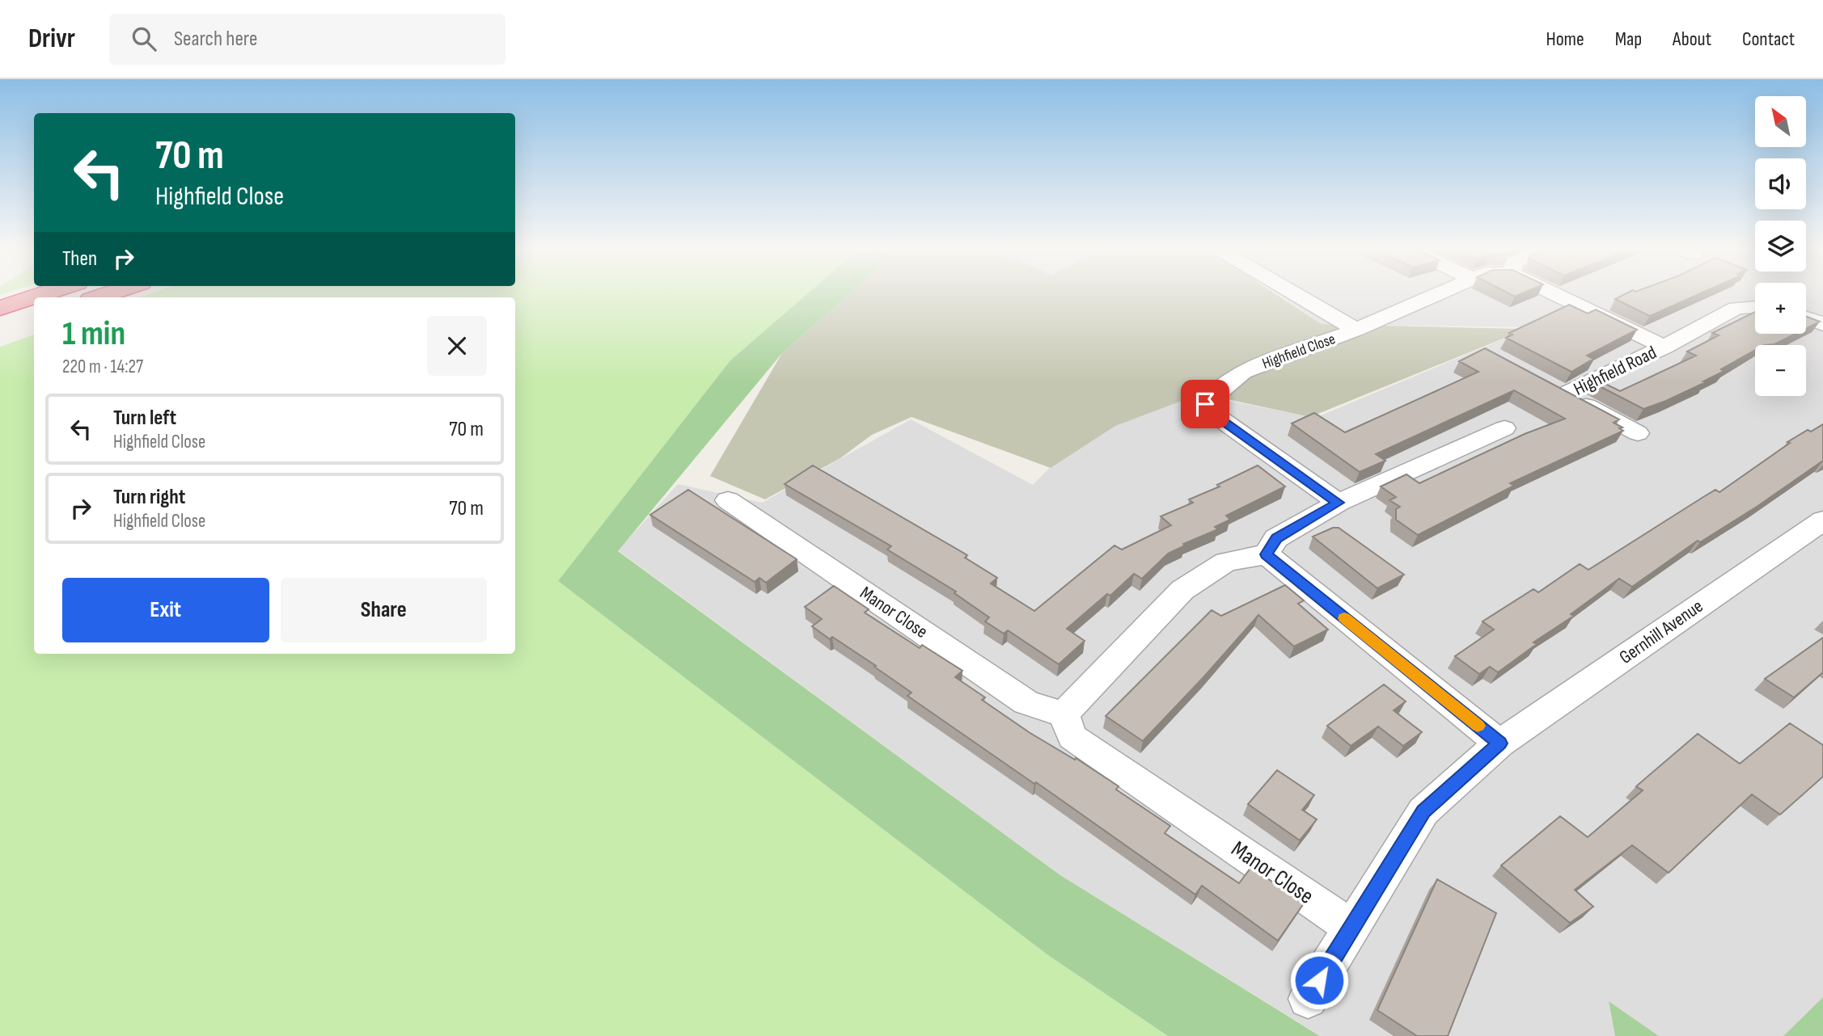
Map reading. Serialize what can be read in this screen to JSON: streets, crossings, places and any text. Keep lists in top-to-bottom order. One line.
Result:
{"streets":{"street":["Highfield Close","Highfield Road","Manor Close","Gernhill Avenue"]},"crossings":[["Manor Close","Gernhill Avenue"]],"north":"top left","page":{"header":"Drivr","search":"Search here","nav":["Home","Map","About","Contact"],"map_buttons":["+","−"],"turn":["70 m","Highfield Close"],"then":"Then","heading":["1 min","220 m · 14:27"],"list":[{"name":"Turn left","note":"Highfield Close","value":"70 m"},{"name":"Turn right","note":"Highfield Close","value":"70 m"}],"buttons":["Exit","Share"]}}
